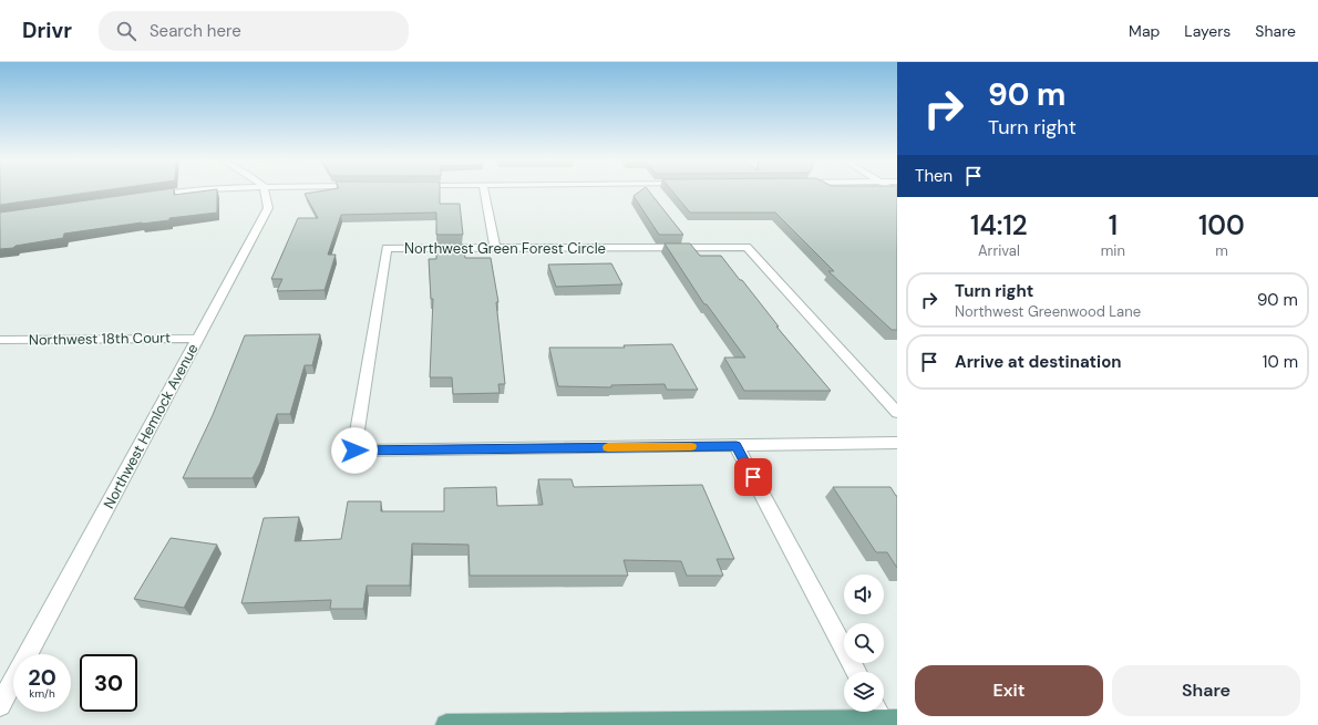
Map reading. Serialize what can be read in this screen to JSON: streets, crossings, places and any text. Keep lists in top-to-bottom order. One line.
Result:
{"streets":{"street":["Northwest Green Forest Circle","Northwest 18th Court","Northwest Hemlock Avenue"]},"crossings":[["Northwest 18th Court","Northwest Hemlock Avenue"]],"page":{"header":"Drivr","search":"Search here","nav":["Map","Layers","Share"],"turn":["90 m","Turn right"],"then":"Then","eta":["14:12","Arrival","1","min","100","m"],"list":[{"name":"Turn right","note":"Northwest Greenwood Lane","value":"90 m"},{"name":"Arrive at destination","value":"10 m"}],"speed":"20 km/h","limit":"30","buttons":["Exit","Share"]}}
